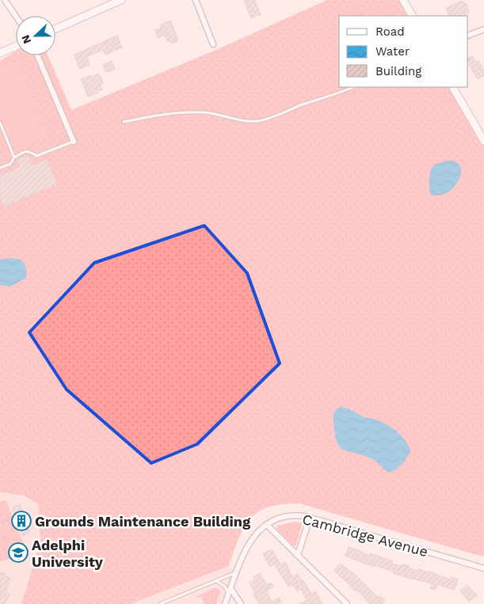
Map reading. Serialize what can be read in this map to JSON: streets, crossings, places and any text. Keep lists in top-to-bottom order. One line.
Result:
{"streets":{"street":["Cambridge Avenue"]},"places":{"building":["Grounds Maintenance Building"],"school or university":["Adelphi University"]},"legend":["Road","Water","Building"],"north":"left"}
